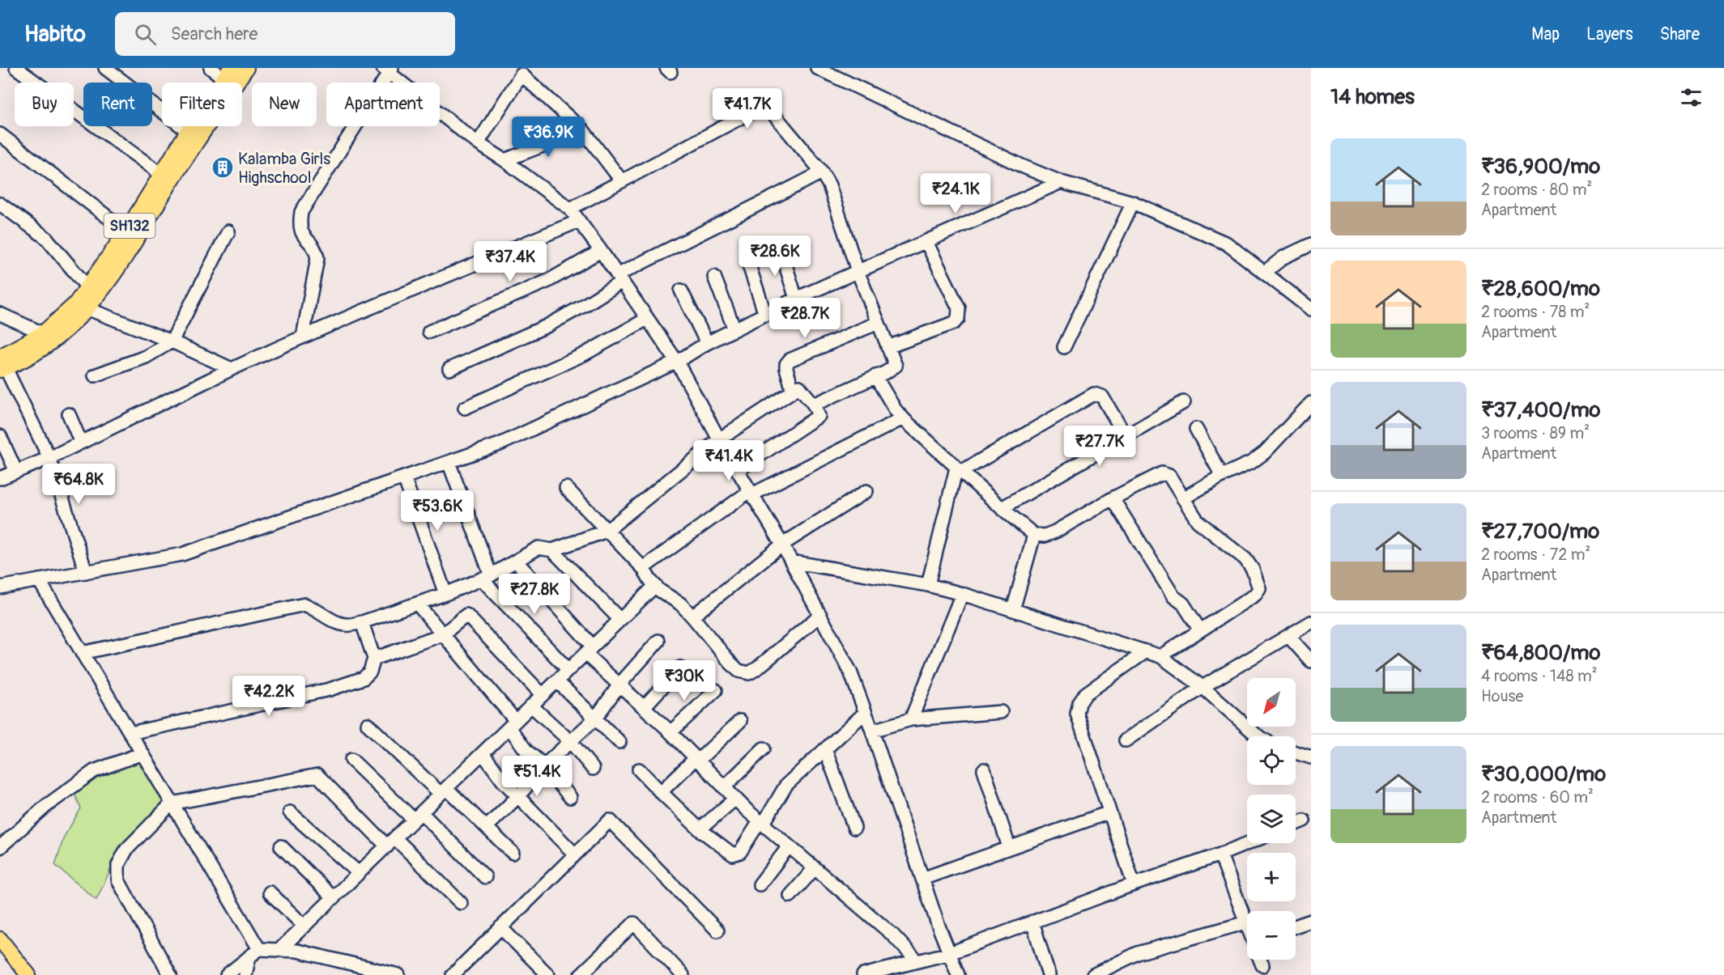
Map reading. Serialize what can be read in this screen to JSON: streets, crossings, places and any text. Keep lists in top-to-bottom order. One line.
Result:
{"streets":{"main road":["SH132"]},"places":{"building":["Kalamba Girls Highschool"]},"north":"bottom left","page":{"header":"Habito","search":"Search here","nav":["Map","Layers","Share"],"heading":"14 homes","chip":["Buy","Rent","Filters","New","Apartment"],"price":["₹41.7K","₹36.9K","₹24.1K","₹28.6K","₹37.4K","₹28.7K","₹27.7K","₹41.4K","₹64.8K","₹53.6K","₹27.8K","₹30K","₹42.2K","₹51.4K"],"list":[{"name":"₹36,900/mo","note":"2 rooms · 80 m² · Apartment"},{"name":"₹28,600/mo","note":"2 rooms · 78 m² · Apartment"},{"name":"₹37,400/mo","note":"3 rooms · 89 m² · Apartment"},{"name":"₹27,700/mo","note":"2 rooms · 72 m² · Apartment"},{"name":"₹64,800/mo","note":"4 rooms · 148 m² · House"},{"name":"₹30,000/mo","note":"2 rooms · 60 m² · Apartment"}],"map_buttons":["+","−"]}}
